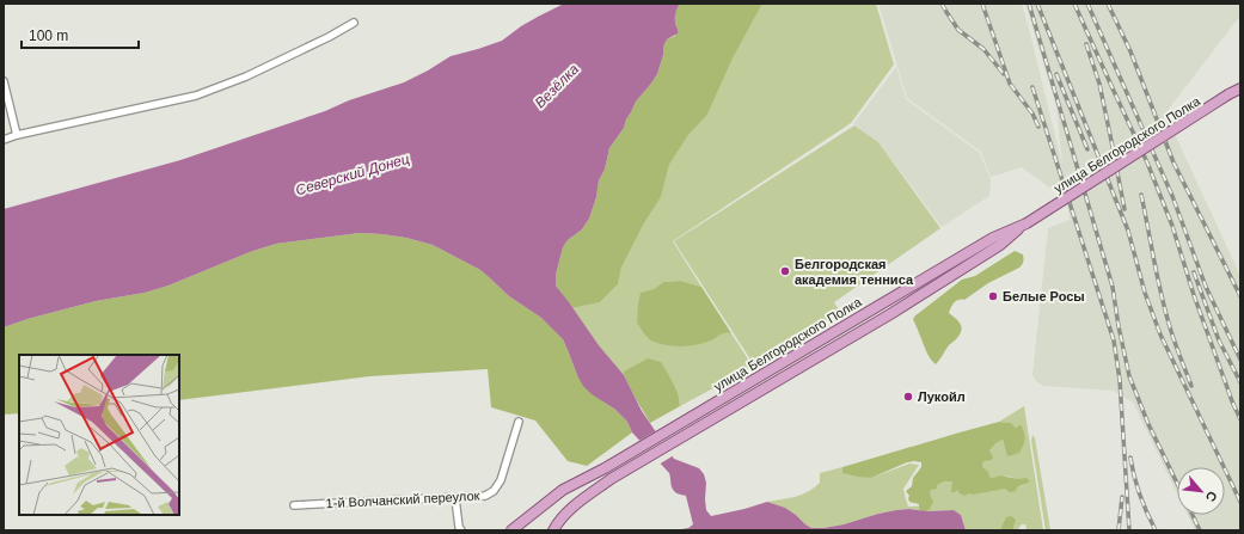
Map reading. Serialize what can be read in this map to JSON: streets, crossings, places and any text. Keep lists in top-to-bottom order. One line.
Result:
{"streets":{"main road":["улица Белгородского Полка"],"street":["1-й Волчанский переулок"]},"water":["Везёлка","Северский Донец"],"places":["Белгородская академия тенниса","Белые Росы","Лукойл"],"scale_bar":"100 m","north":"bottom right"}
